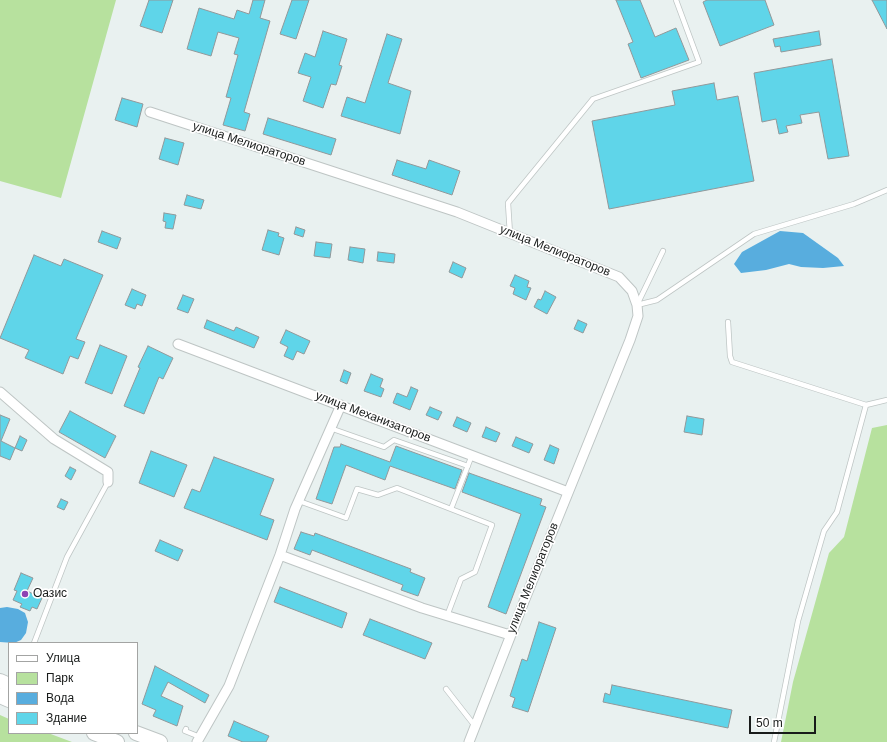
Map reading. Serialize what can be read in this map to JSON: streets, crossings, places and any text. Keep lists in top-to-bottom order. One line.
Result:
{"streets":{"street":["улица Мелиораторов","улица Механизаторов"]},"crossings":[["улица Мелиораторов","улица Механизаторов"]],"places":["Оазис"],"legend":["Улица","Парк","Вода","Здание"],"scale_bar":"50 m"}
